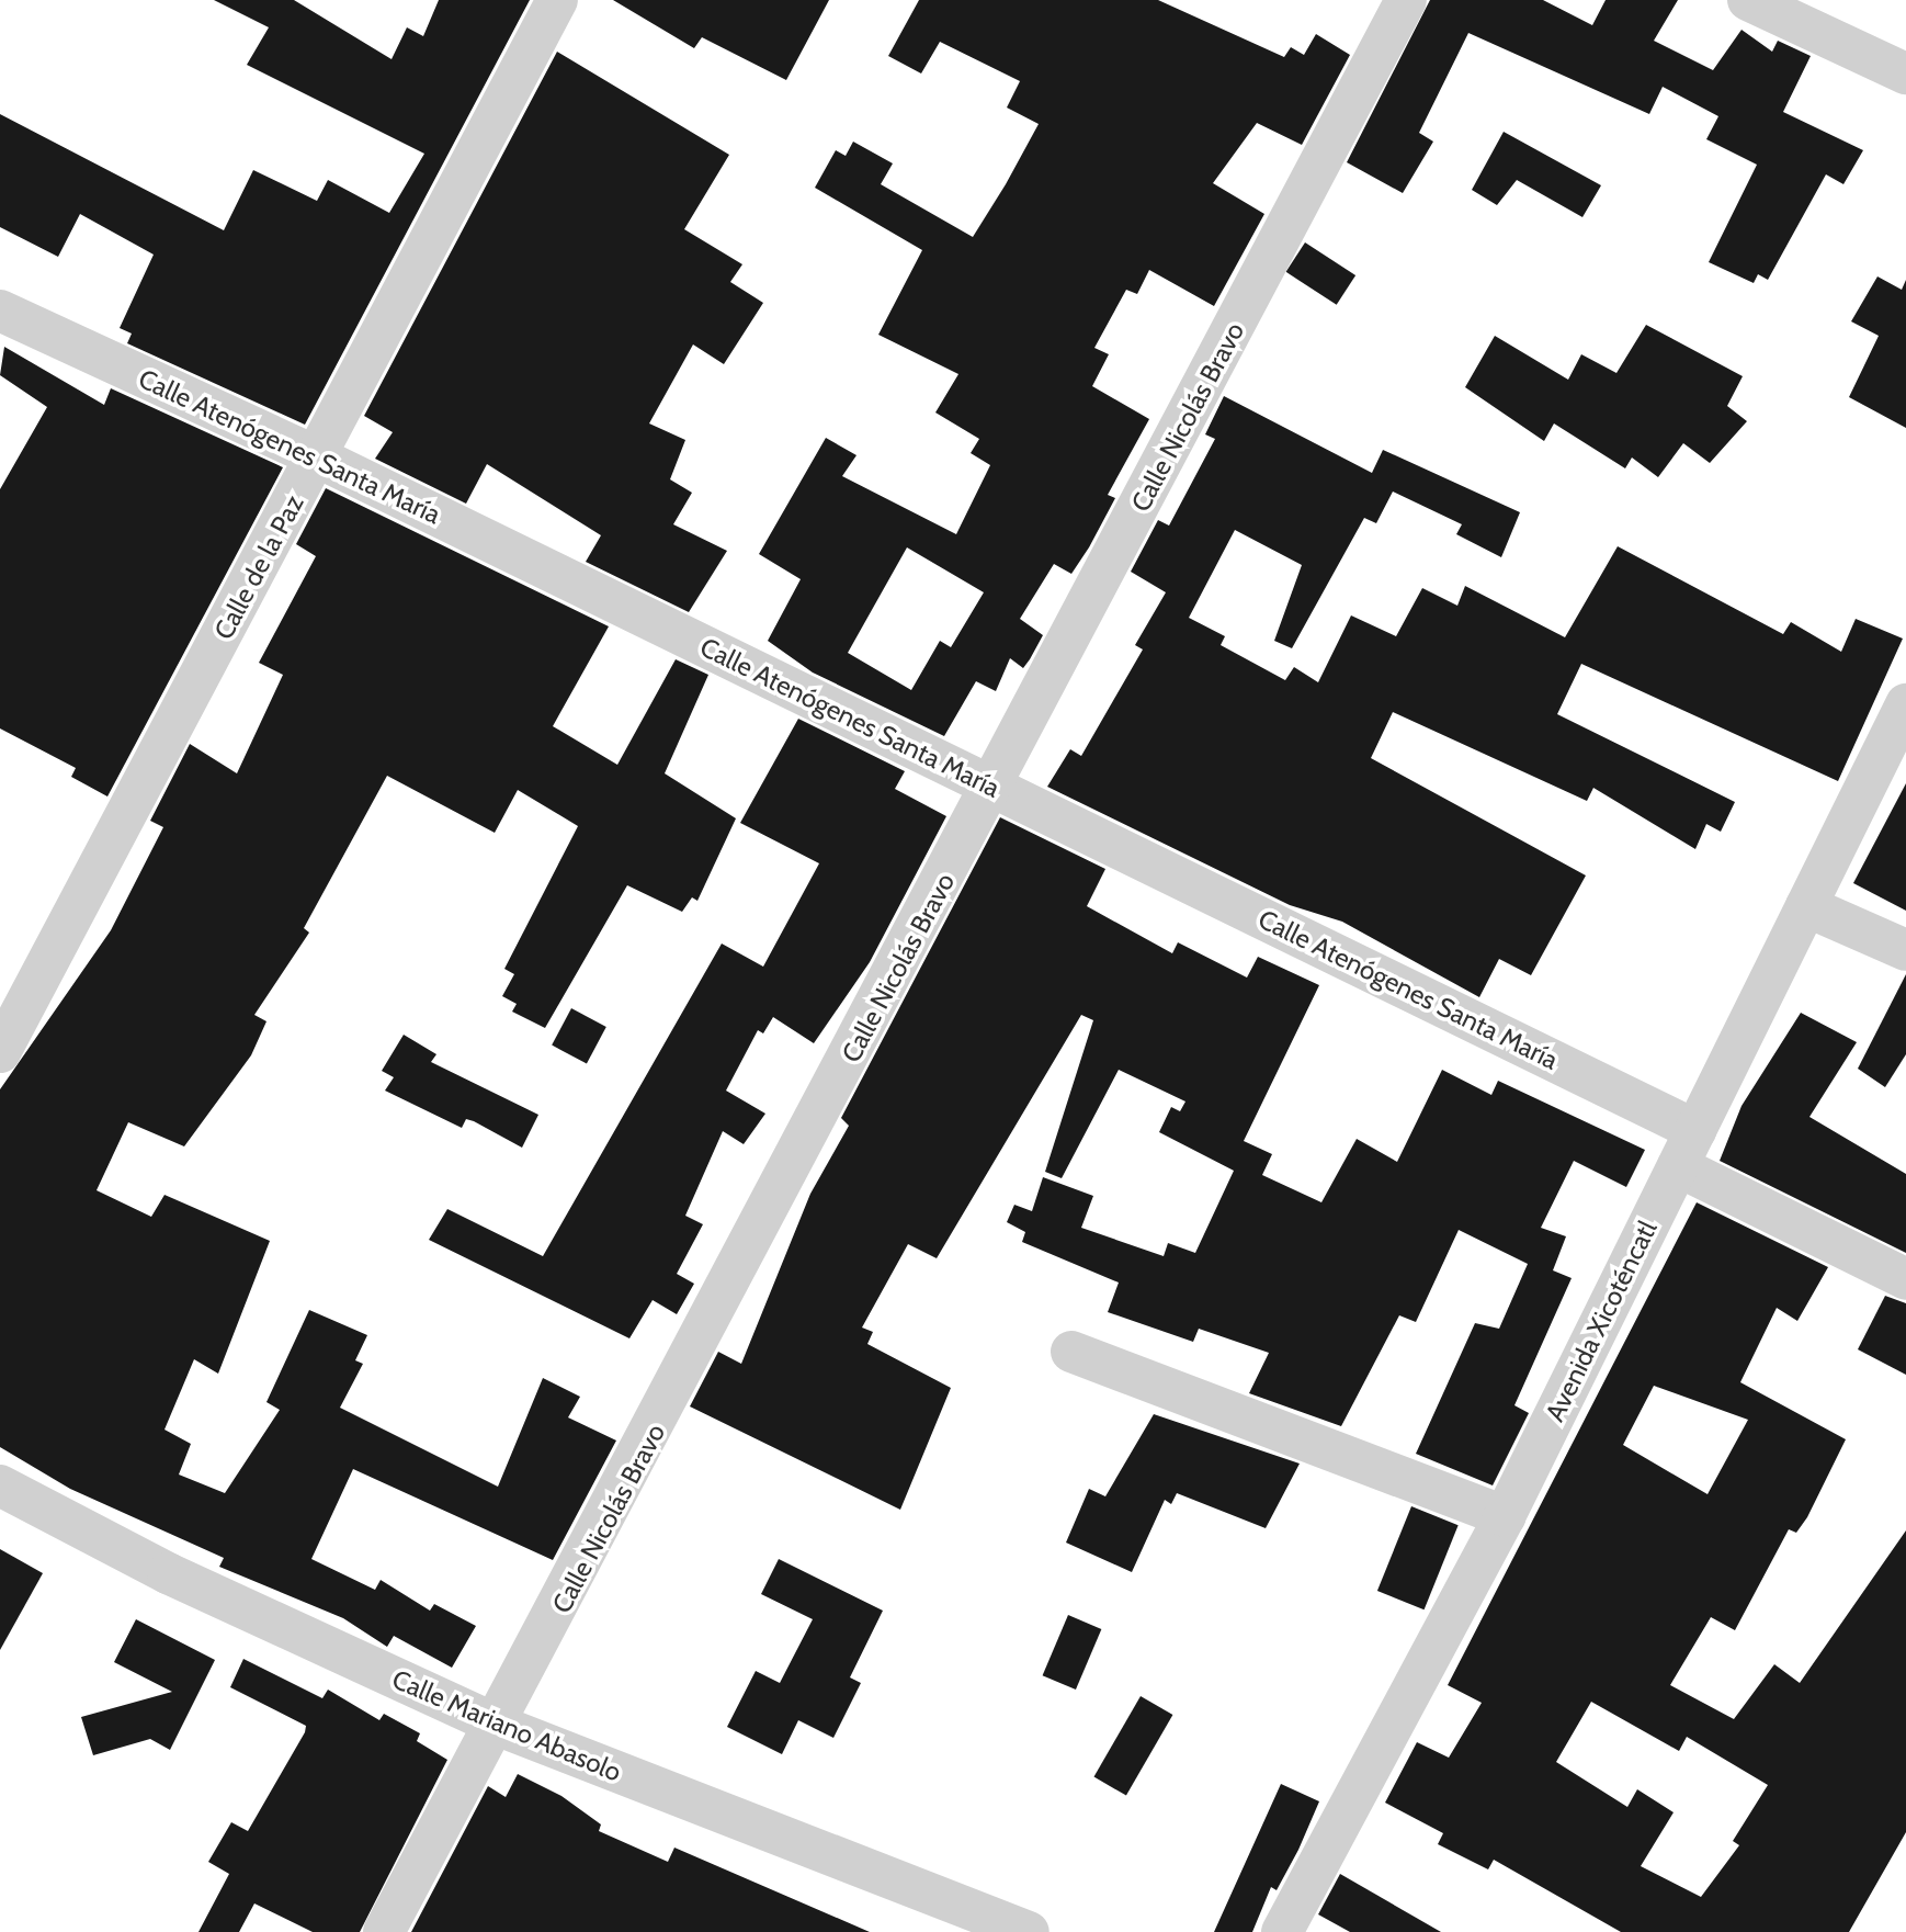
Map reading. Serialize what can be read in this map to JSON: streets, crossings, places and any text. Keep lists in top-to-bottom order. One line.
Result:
{"streets":{"street":["Calle Nicolás Bravo","Calle Atenógenes Santa María","Calle de la Paz","Avenida Xicoténcatl","Calle Mariano Abasolo"]},"crossings":[["Calle Nicolás Bravo","Calle Atenógenes Santa María"],["Calle Nicolás Bravo","Calle Mariano Abasolo"],["Calle Atenógenes Santa María","Calle de la Paz"],["Calle Atenógenes Santa María","Avenida Xicoténcatl"]]}
